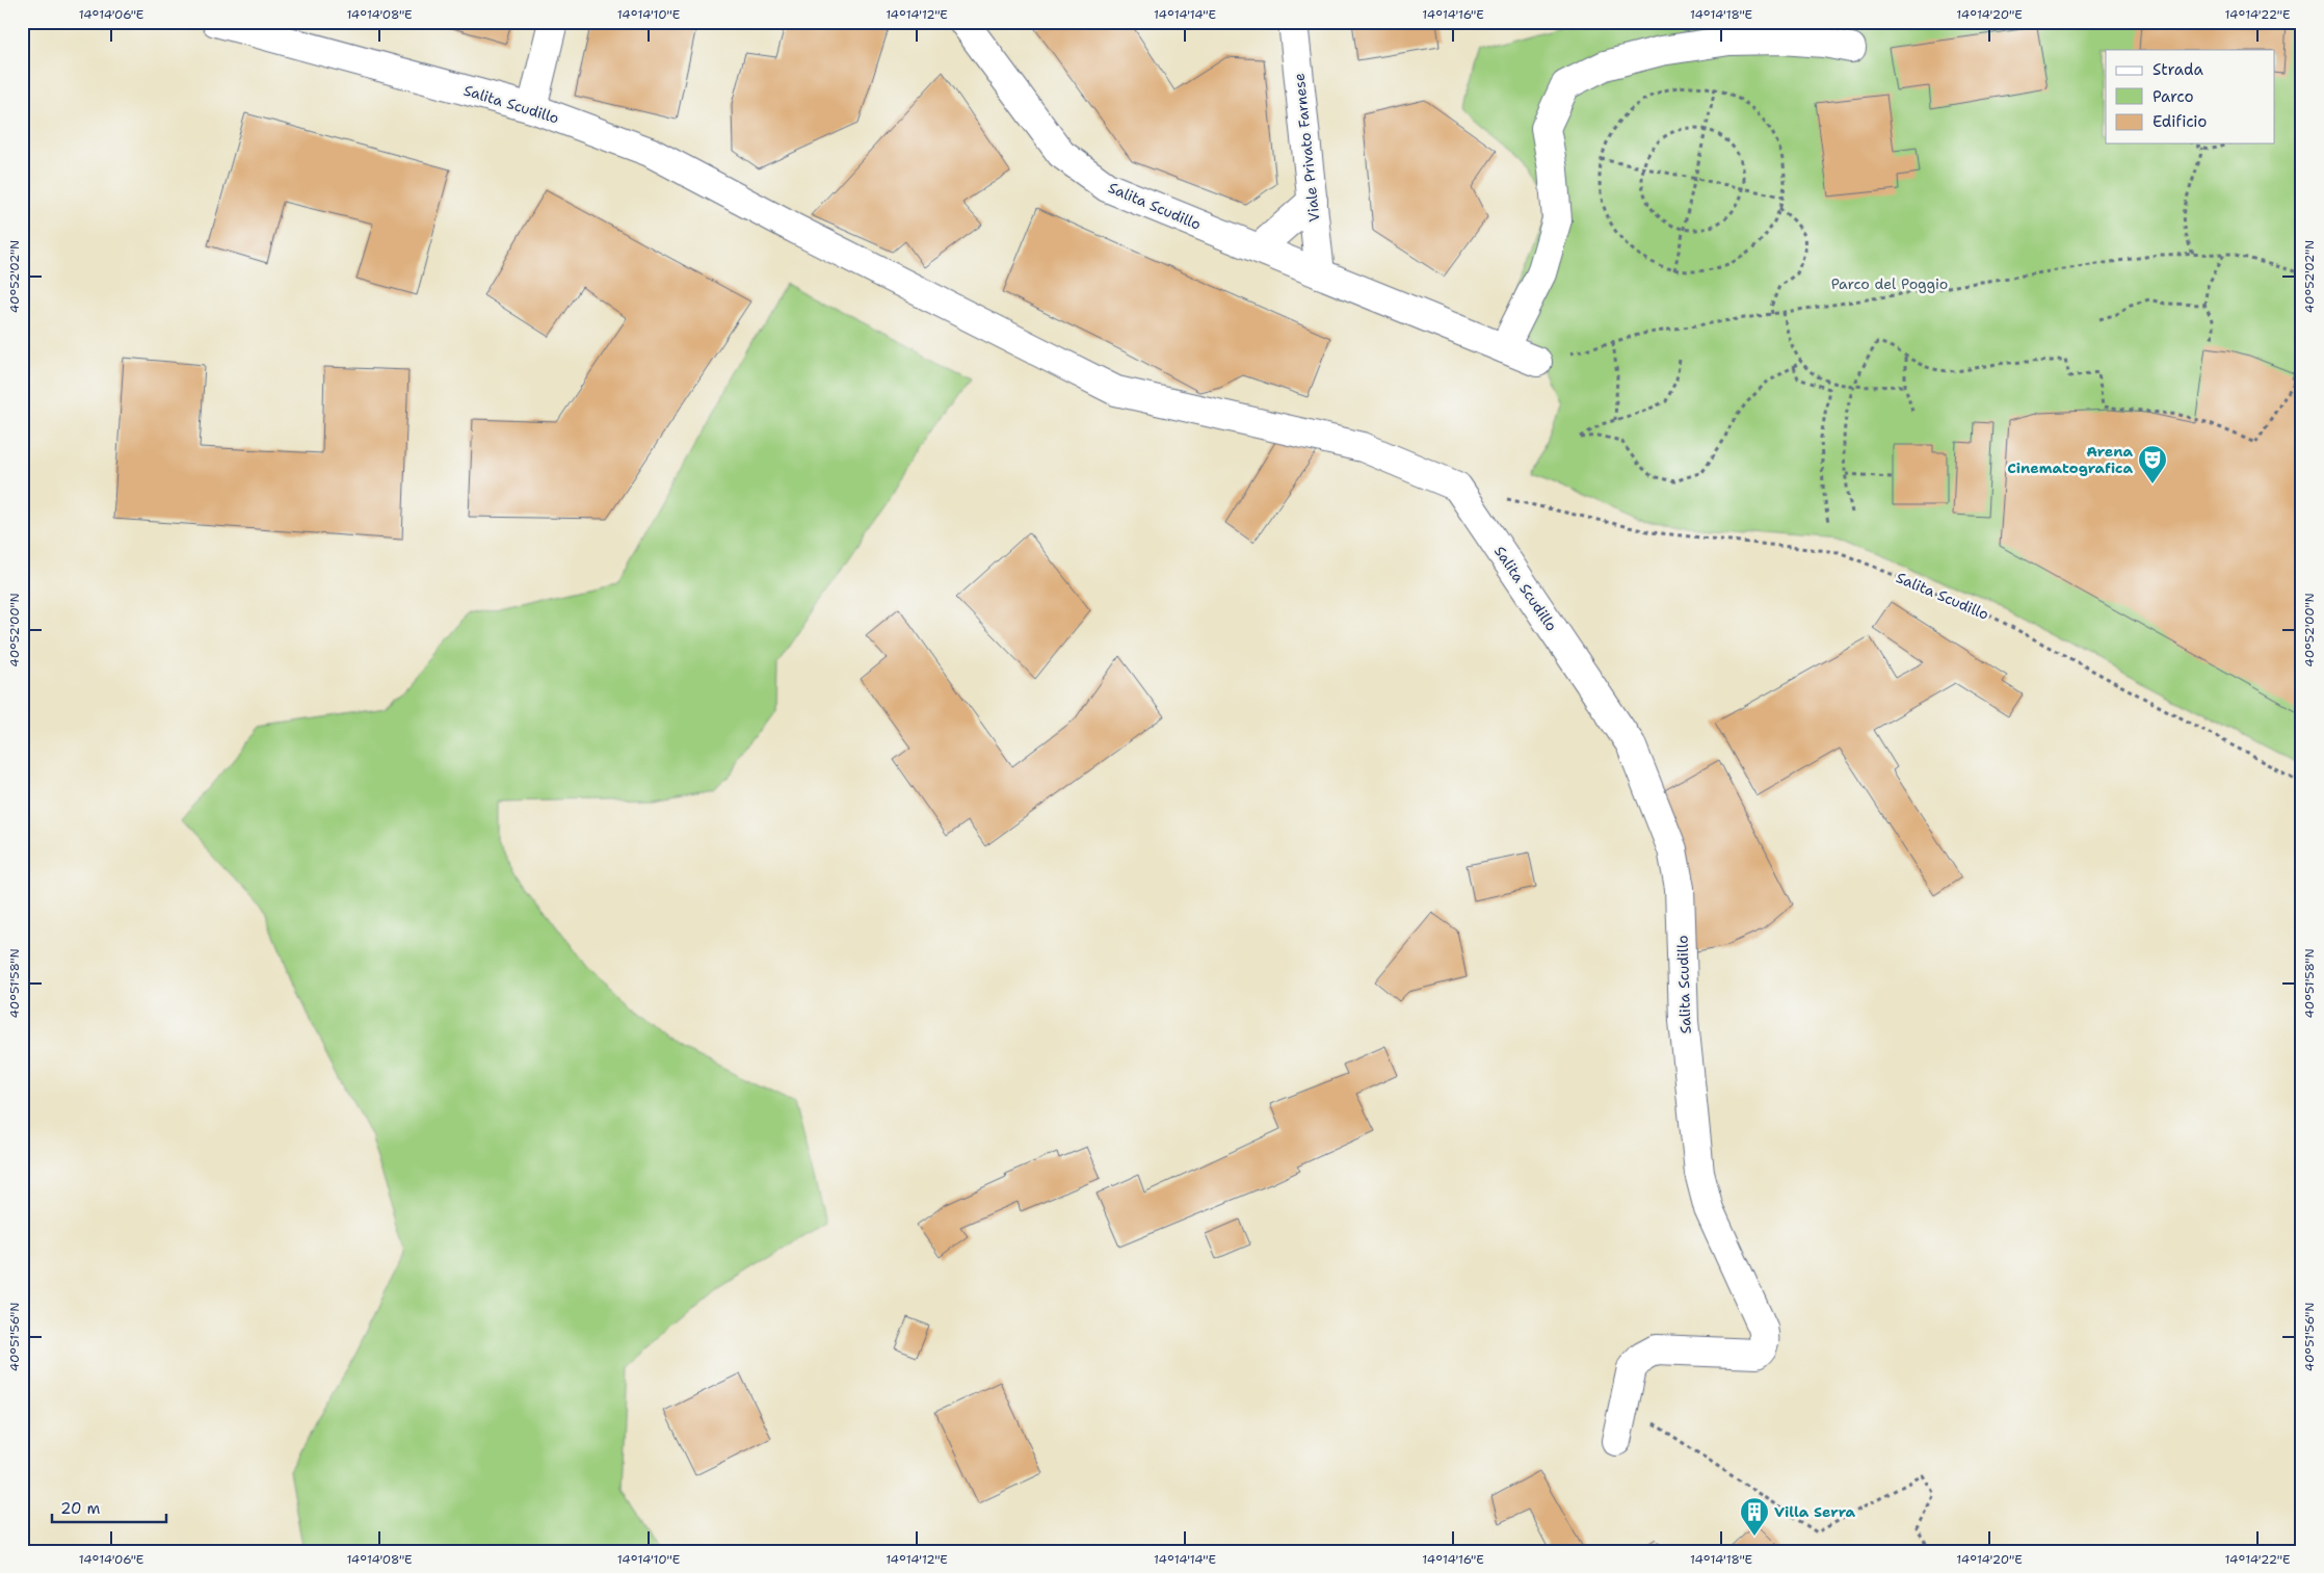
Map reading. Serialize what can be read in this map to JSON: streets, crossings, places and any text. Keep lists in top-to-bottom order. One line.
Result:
{"streets":{"street":["Salita Scudillo","Viale Privato Farnese"]},"crossings":[["Salita Scudillo","Viale Privato Farnese"]],"parks":["Parco del Poggio"],"places":{"theatre":["Arena Cinematografica"],"building":["Villa Serra"]},"legend":["Strada","Parco","Edificio"],"scale_bar":"20 m","coordinates":["14°14'06\"E","14°14'08\"E","14°14'10\"E","14°14'12\"E","14°14'14\"E","14°14'16\"E","14°14'18\"E","14°14'20\"E","14°14'22\"E","40°52'02\"N","40°52'00\"N","40°51'58\"N","40°51'56\"N"]}
